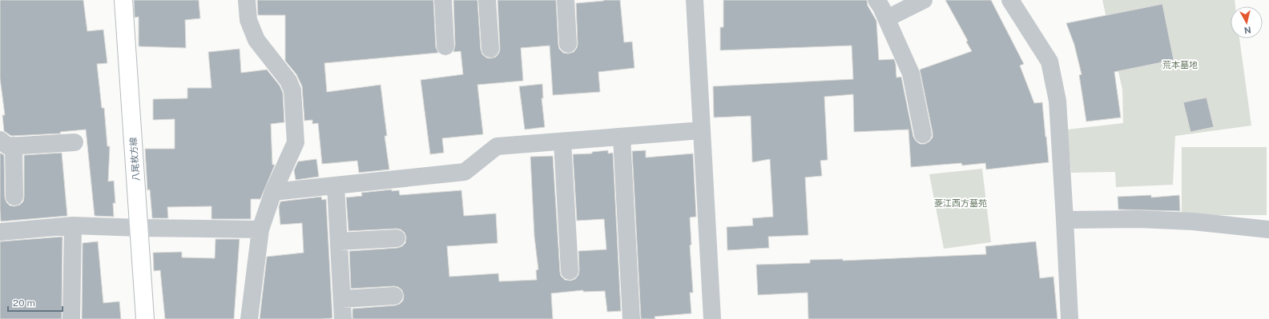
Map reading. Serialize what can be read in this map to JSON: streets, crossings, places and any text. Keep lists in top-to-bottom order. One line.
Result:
{"streets":{"main road":["八尾枚方線"]},"parks":["荒本墓地","菱江西方墓苑"],"scale_bar":"20 m","north":"bottom"}
